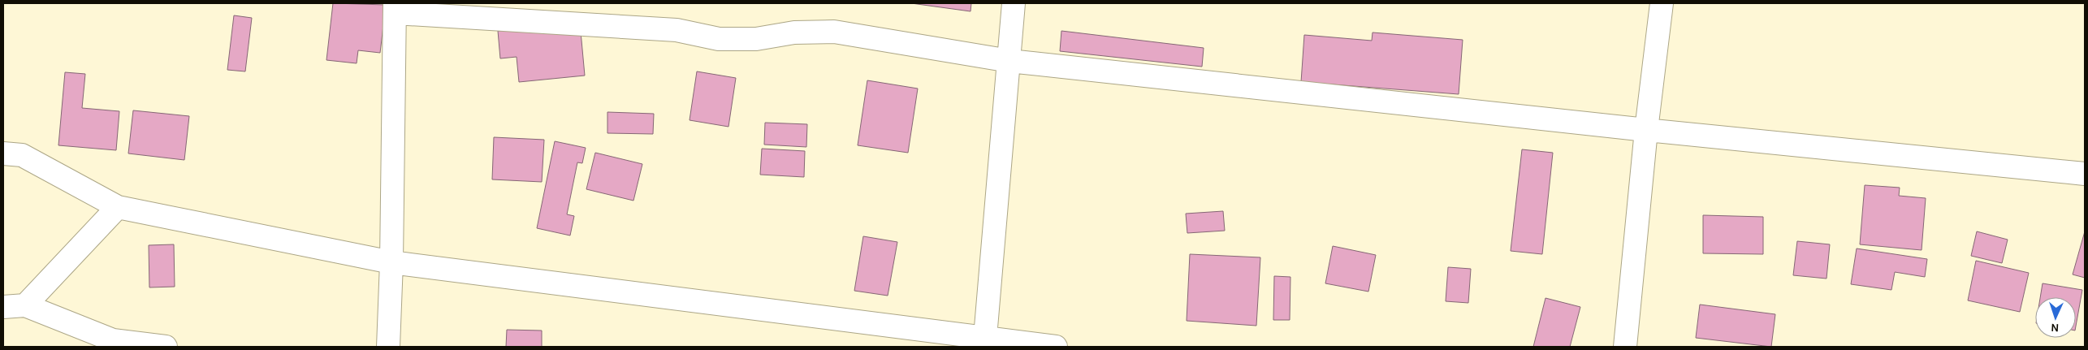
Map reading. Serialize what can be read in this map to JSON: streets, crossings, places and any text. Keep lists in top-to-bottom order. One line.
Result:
{"north":"bottom"}
